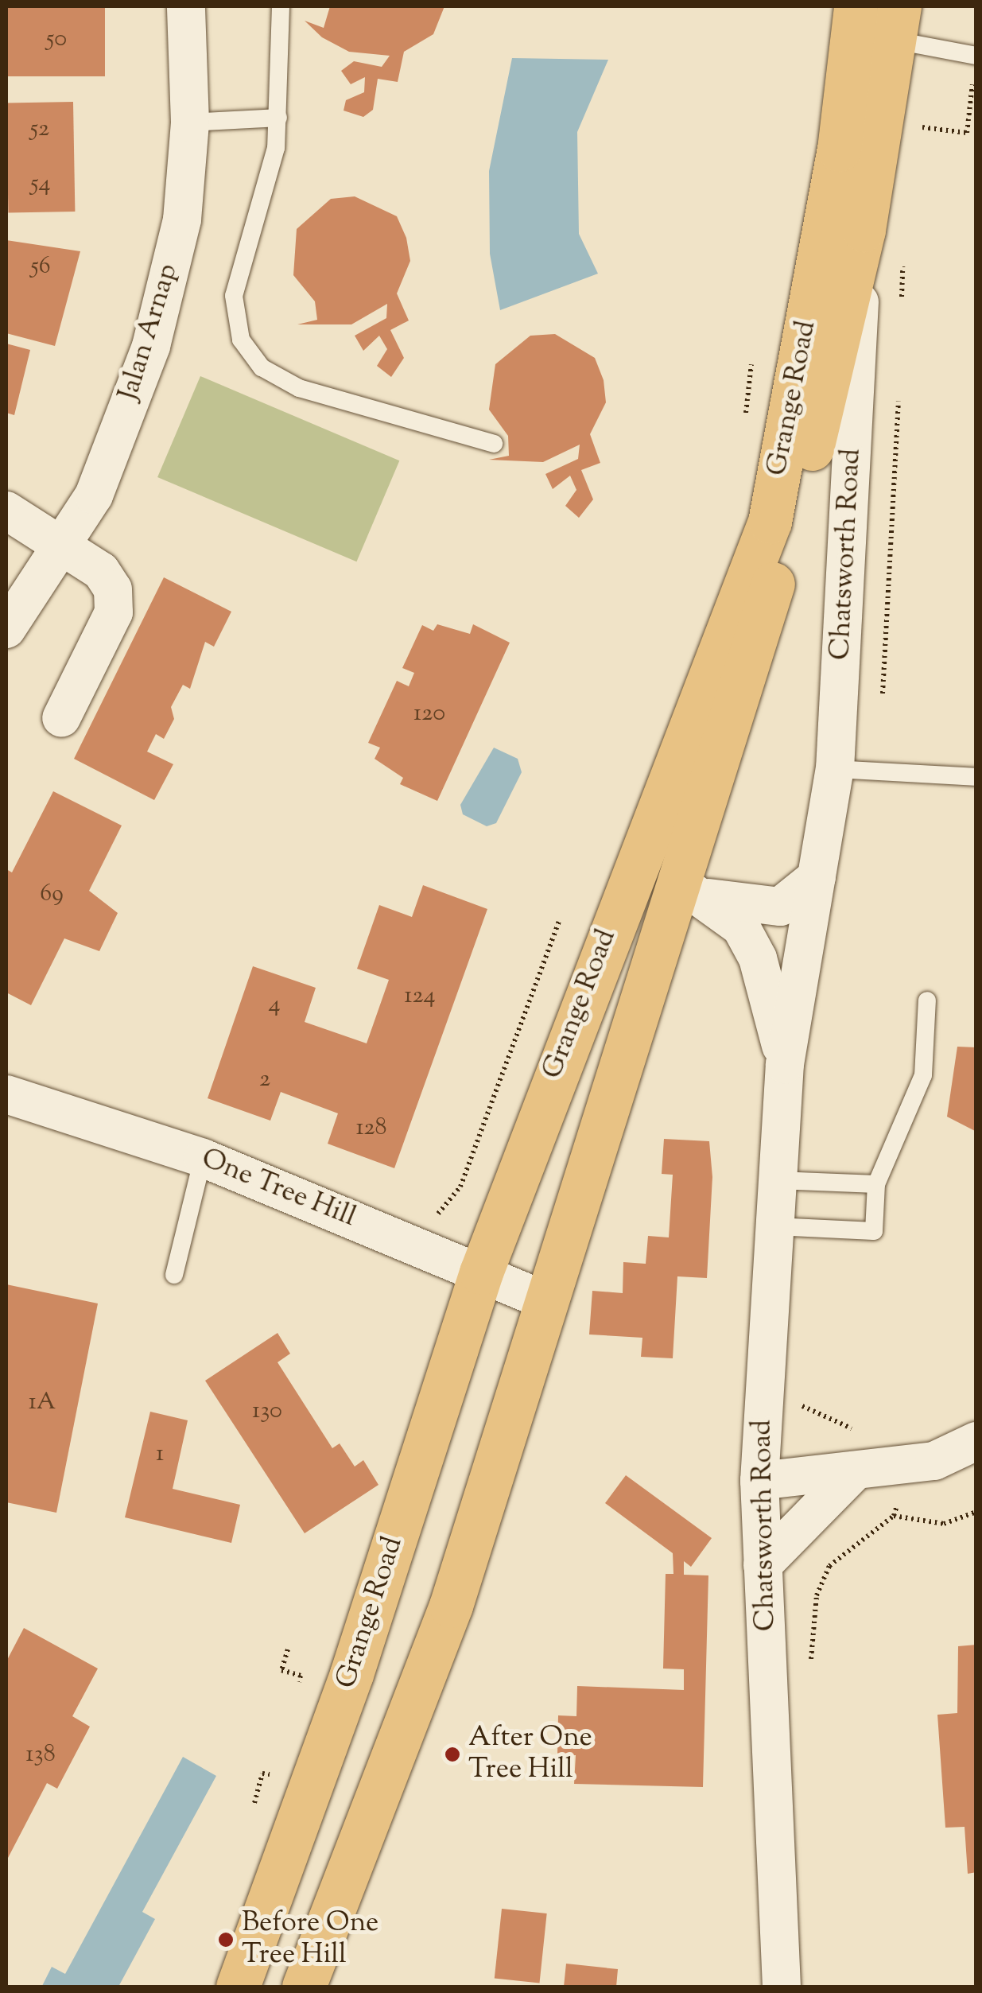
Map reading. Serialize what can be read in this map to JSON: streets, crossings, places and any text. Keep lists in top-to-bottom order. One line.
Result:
{"streets":{"main road":["Grange Road"],"street":["Jalan Arnap","Chatsworth Road","One Tree Hill"]},"crossings":[["Grange Road","Chatsworth Road"],["Grange Road","One Tree Hill"]],"places":["After One Tree Hill","Before One Tree Hill"],"house_numbers":["50","52","54","56","120","69","124","4","2","128","1A","130","1","138"]}
